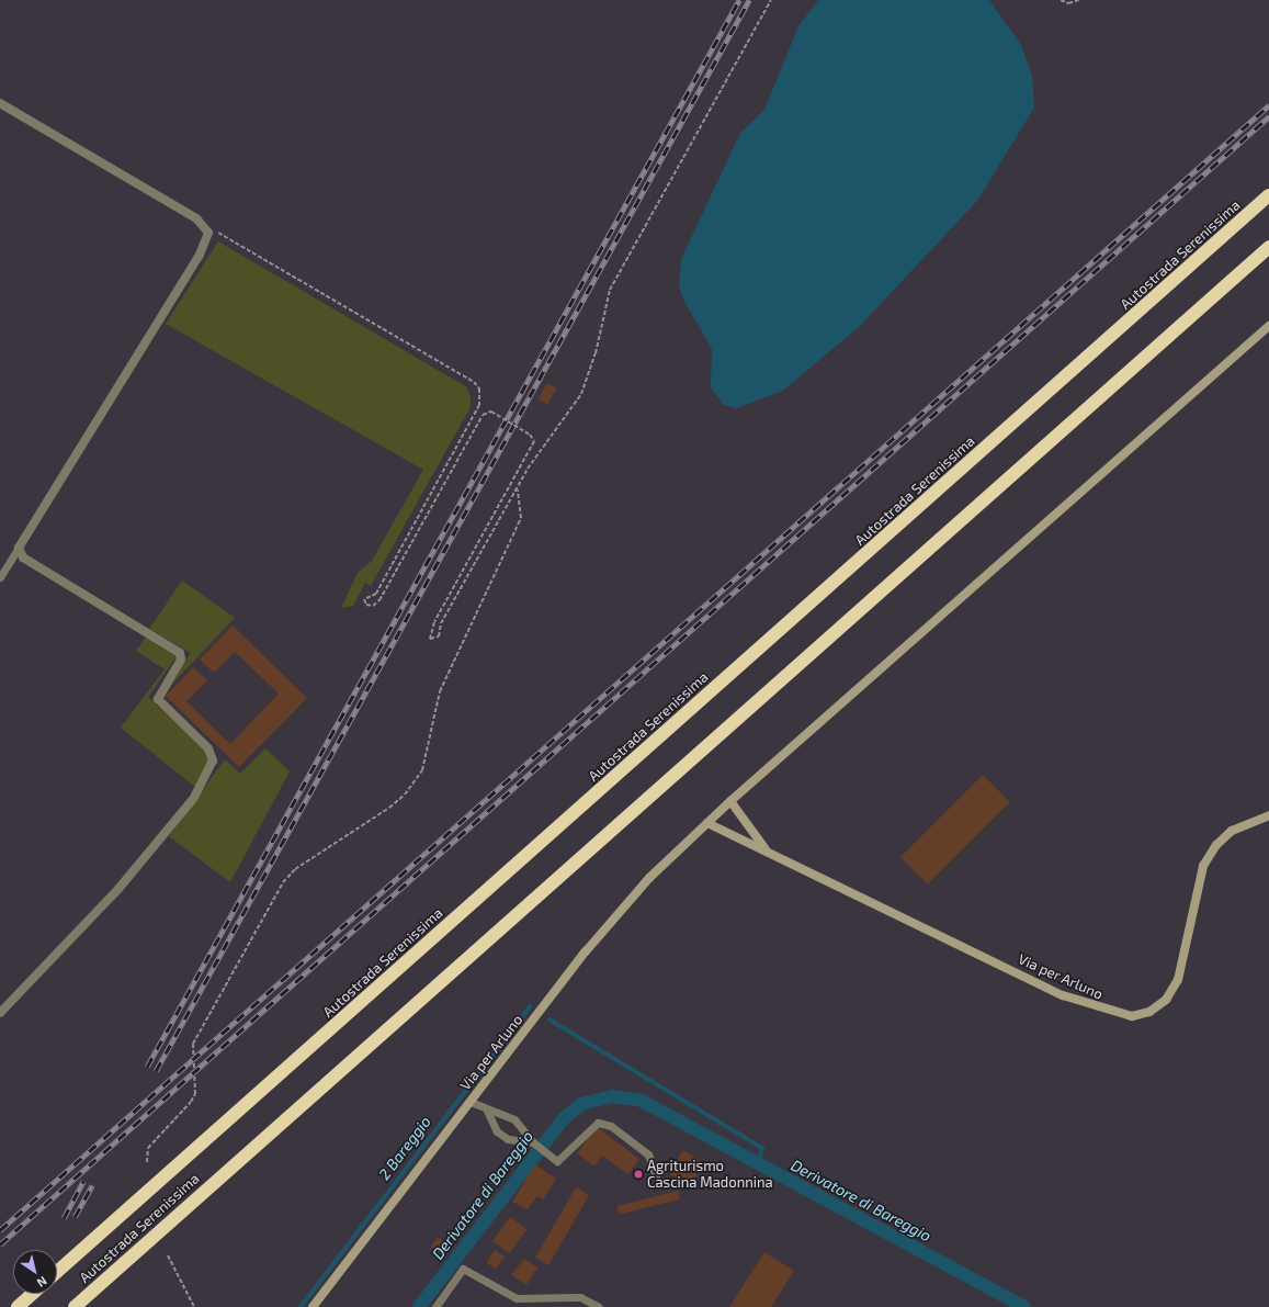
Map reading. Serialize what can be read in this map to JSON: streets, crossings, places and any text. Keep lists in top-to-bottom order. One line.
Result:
{"streets":{"highway":["Autostrada Serenissima"],"street":["Via per Arluno"]},"water":["2 Bareggio","Derivatore di Bareggio"],"places":["Agriturismo Cascina Madonnina"],"north":"bottom right"}
